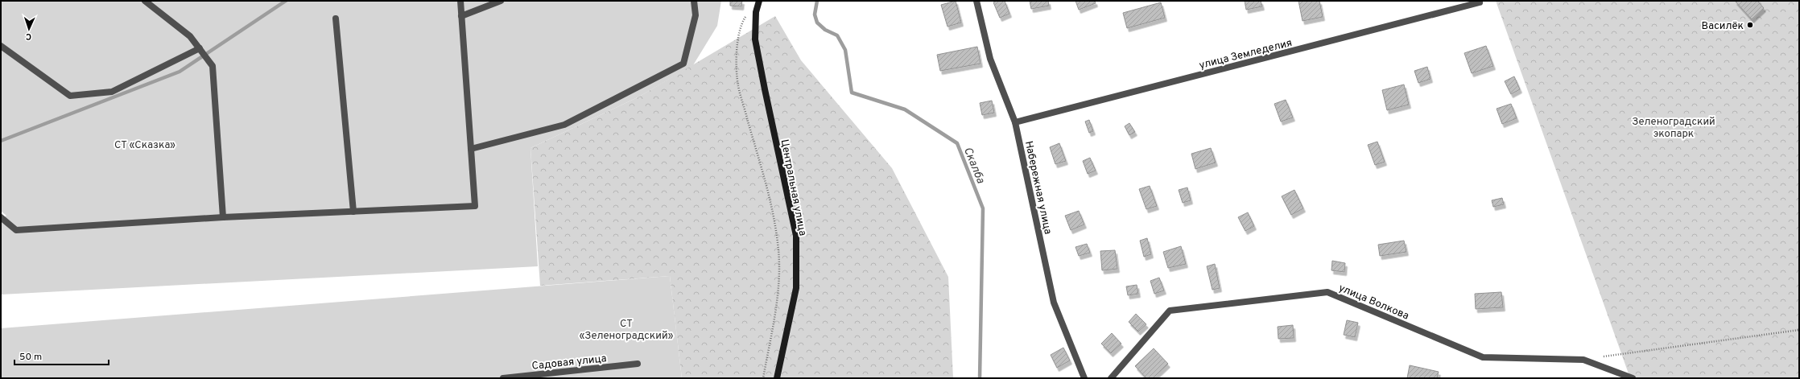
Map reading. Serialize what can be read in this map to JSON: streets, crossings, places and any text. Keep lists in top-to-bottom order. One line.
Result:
{"streets":{"street":["улица Земледелия","Центральная улица","Набережная улица","улица Волкова","Садовая улица"]},"crossings":[["улица Земледелия","Набережная улица"]],"water":["Скалба"],"parks":["Зеленоградский экопарк","СТ «Сказка»","СТ «Зеленоградский»"],"places":["Василёк"],"scale_bar":"50 m","north":"bottom"}
